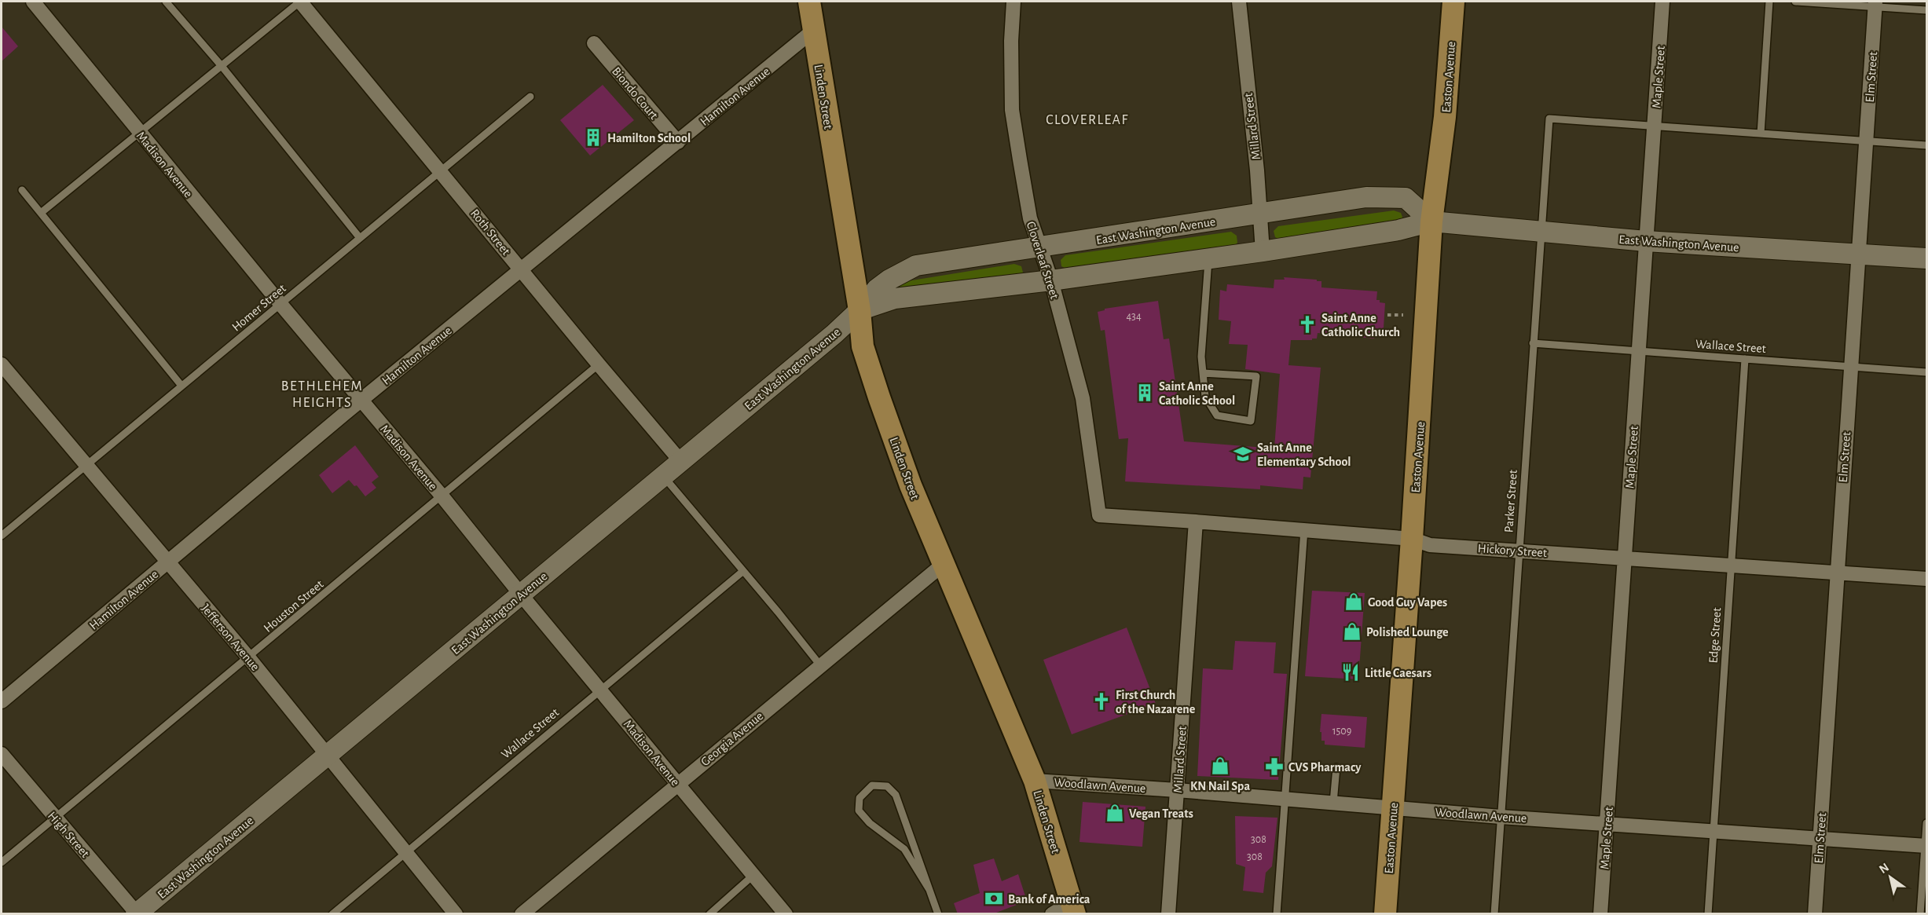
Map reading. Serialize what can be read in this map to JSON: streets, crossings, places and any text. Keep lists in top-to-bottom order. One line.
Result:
{"streets":{"main road":["Easton Avenue","Linden Street"],"street":["Maple Street","Elm Street","Biondo Court","Hamilton Avenue","Millard Street","Madison Avenue","East Washington Avenue","Roth Street","Cloverleaf Street","Hickory Street","Jefferson Avenue","Georgia Avenue","Woodlawn Avenue","High Street"],"lane":["Homer Street","Wallace Street","Parker Street","Houston Street","Edge Street"]},"crossings":[["Easton Avenue","East Washington Avenue"],["Easton Avenue","Hickory Street"],["Easton Avenue","Woodlawn Avenue"],["Maple Street","East Washington Avenue"],["Maple Street","Wallace Street"],["Maple Street","Parker Street"],["Maple Street","Hickory Street"],["Maple Street","Woodlawn Avenue"],["Elm Street","East Washington Avenue"],["Elm Street","Wallace Street"],["Elm Street","Hickory Street"],["Elm Street","Woodlawn Avenue"],["Biondo Court","Hamilton Avenue"],["Hamilton Avenue","Linden Street"],["Hamilton Avenue","Madison Avenue"],["Hamilton Avenue","Roth Street"],["Hamilton Avenue","Jefferson Avenue"],["Linden Street","East Washington Avenue"],["Linden Street","Georgia Avenue"],["Linden Street","Woodlawn Avenue"],["Millard Street","East Washington Avenue"],["Millard Street","Hickory Street"],["Millard Street","Woodlawn Avenue"],["Madison Avenue","East Washington Avenue"],["Madison Avenue","Homer Street"],["Madison Avenue","Wallace Street"],["Madison Avenue","Houston Street"],["Madison Avenue","Georgia Avenue"],["East Washington Avenue","Roth Street"],["East Washington Avenue","Cloverleaf Street"],["East Washington Avenue","Parker Street"],["East Washington Avenue","Jefferson Avenue"],["East Washington Avenue","High Street"],["Roth Street","Homer Street"],["Roth Street","Houston Street"],["Cloverleaf Street","Hickory Street"],["Homer Street","Jefferson Avenue"],["Wallace Street","Parker Street"],["Wallace Street","Edge Street"],["Wallace Street","Jefferson Avenue"],["Parker Street","Hickory Street"],["Parker Street","Woodlawn Avenue"],["Hickory Street","Edge Street"],["Houston Street","Jefferson Avenue"],["Houston Street","High Street"],["Edge Street","Woodlawn Avenue"]],"districts":["CLOVERLEAF","BETHLEHEM HEIGHTS"],"places":{"building":["Hamilton School","Saint Anne Catholic School"],"church":["Saint Anne Catholic Church","First Church of the Nazarene"],"school or university":["Saint Anne Elementary School"],"shop":["Good Guy Vapes","Polished Lounge","KN Nail Spa","Vegan Treats"],"restaurant":["Little Caesars"],"pharmacy":["CVS Pharmacy"],"bank":["Bank of America"]},"house_numbers":["434","1509","308","308"],"north":"top left"}
